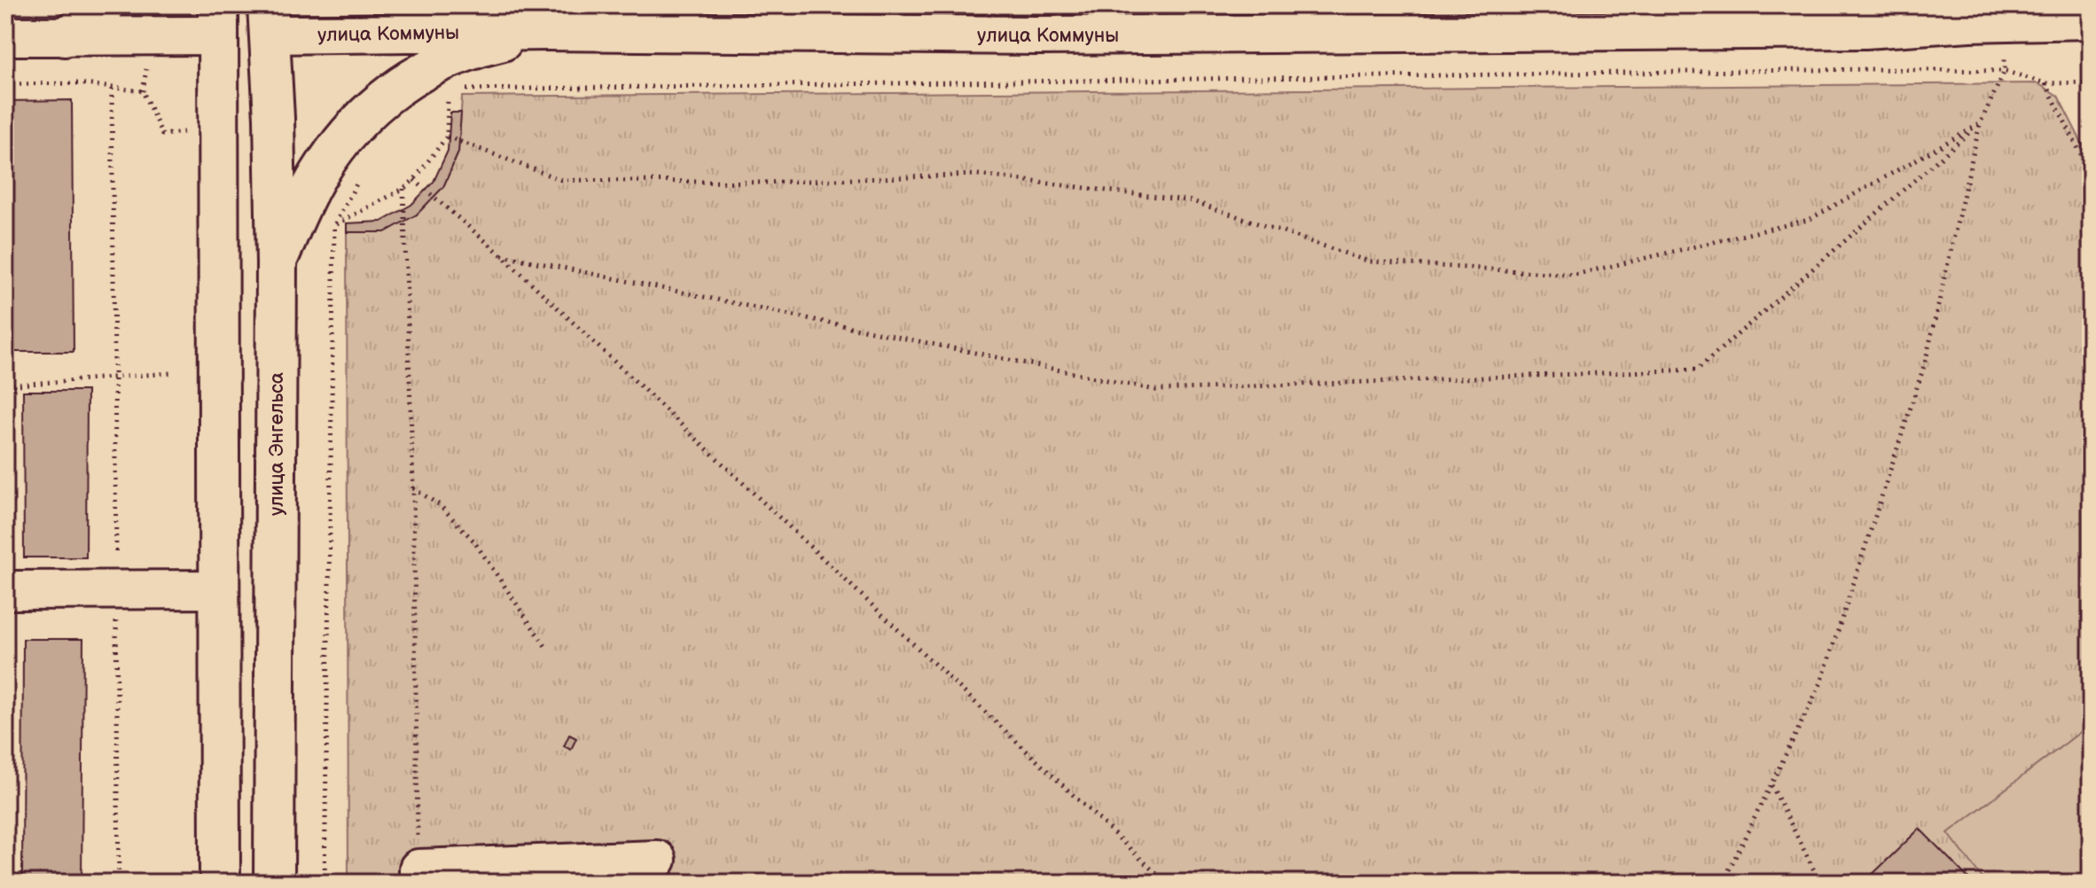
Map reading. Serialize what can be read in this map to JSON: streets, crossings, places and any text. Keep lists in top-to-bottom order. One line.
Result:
{"streets":{"main road":["улица Коммуны","улица Энгельса"]},"crossings":[["улица Коммуны","улица Энгельса"]]}
